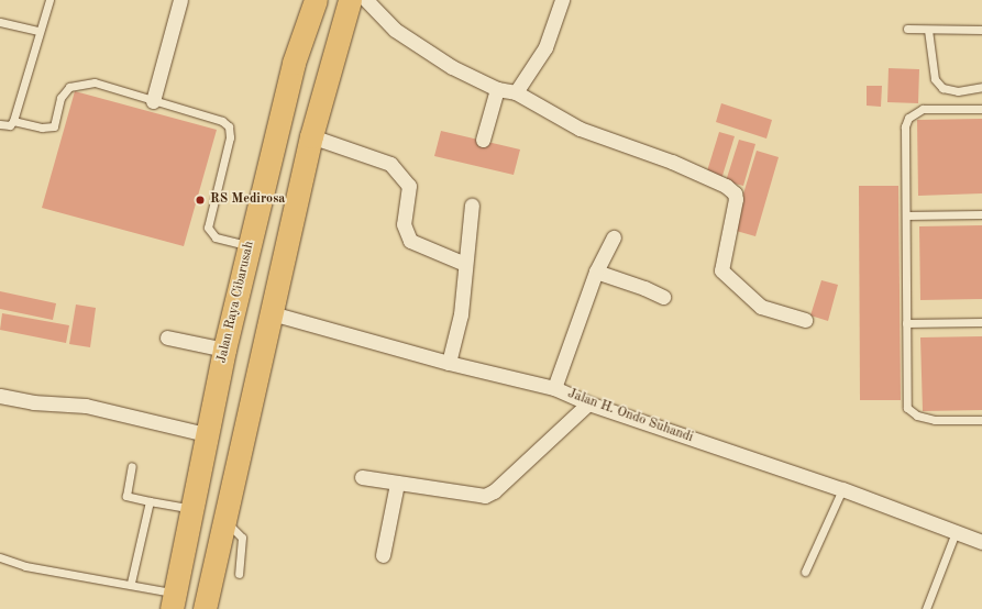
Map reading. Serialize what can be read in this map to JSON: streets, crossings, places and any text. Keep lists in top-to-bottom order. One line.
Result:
{"streets":{"main road":["Jalan Raya Cibarusah"],"street":["Jalan H. Ondo Suhandi"]},"places":["RS Medirosa"]}
